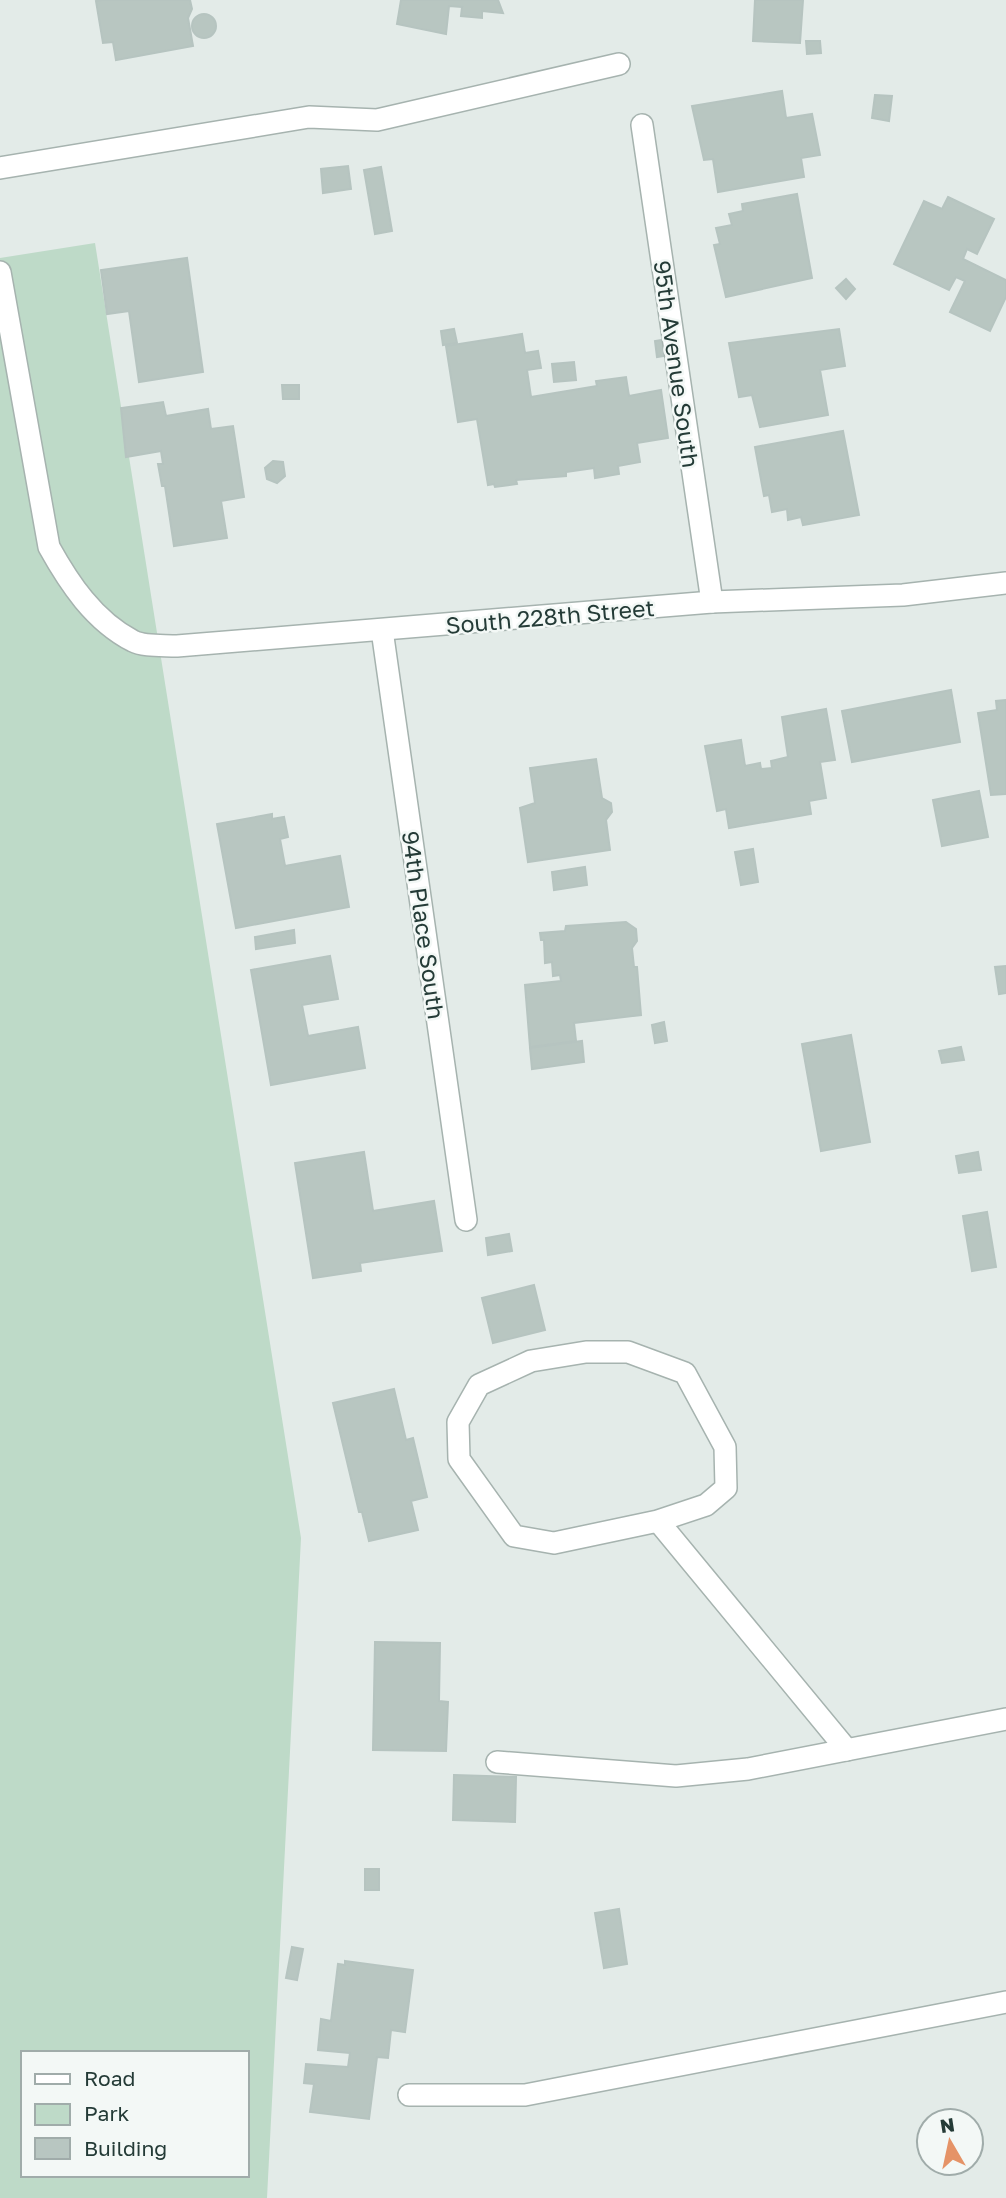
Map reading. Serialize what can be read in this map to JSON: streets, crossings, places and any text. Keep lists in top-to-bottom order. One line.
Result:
{"streets":{"street":["95th Avenue South","South 228th Street","94th Place South"]},"crossings":[["95th Avenue South","South 228th Street"],["South 228th Street","94th Place South"]],"legend":["Road","Park","Building"],"north":"top"}
